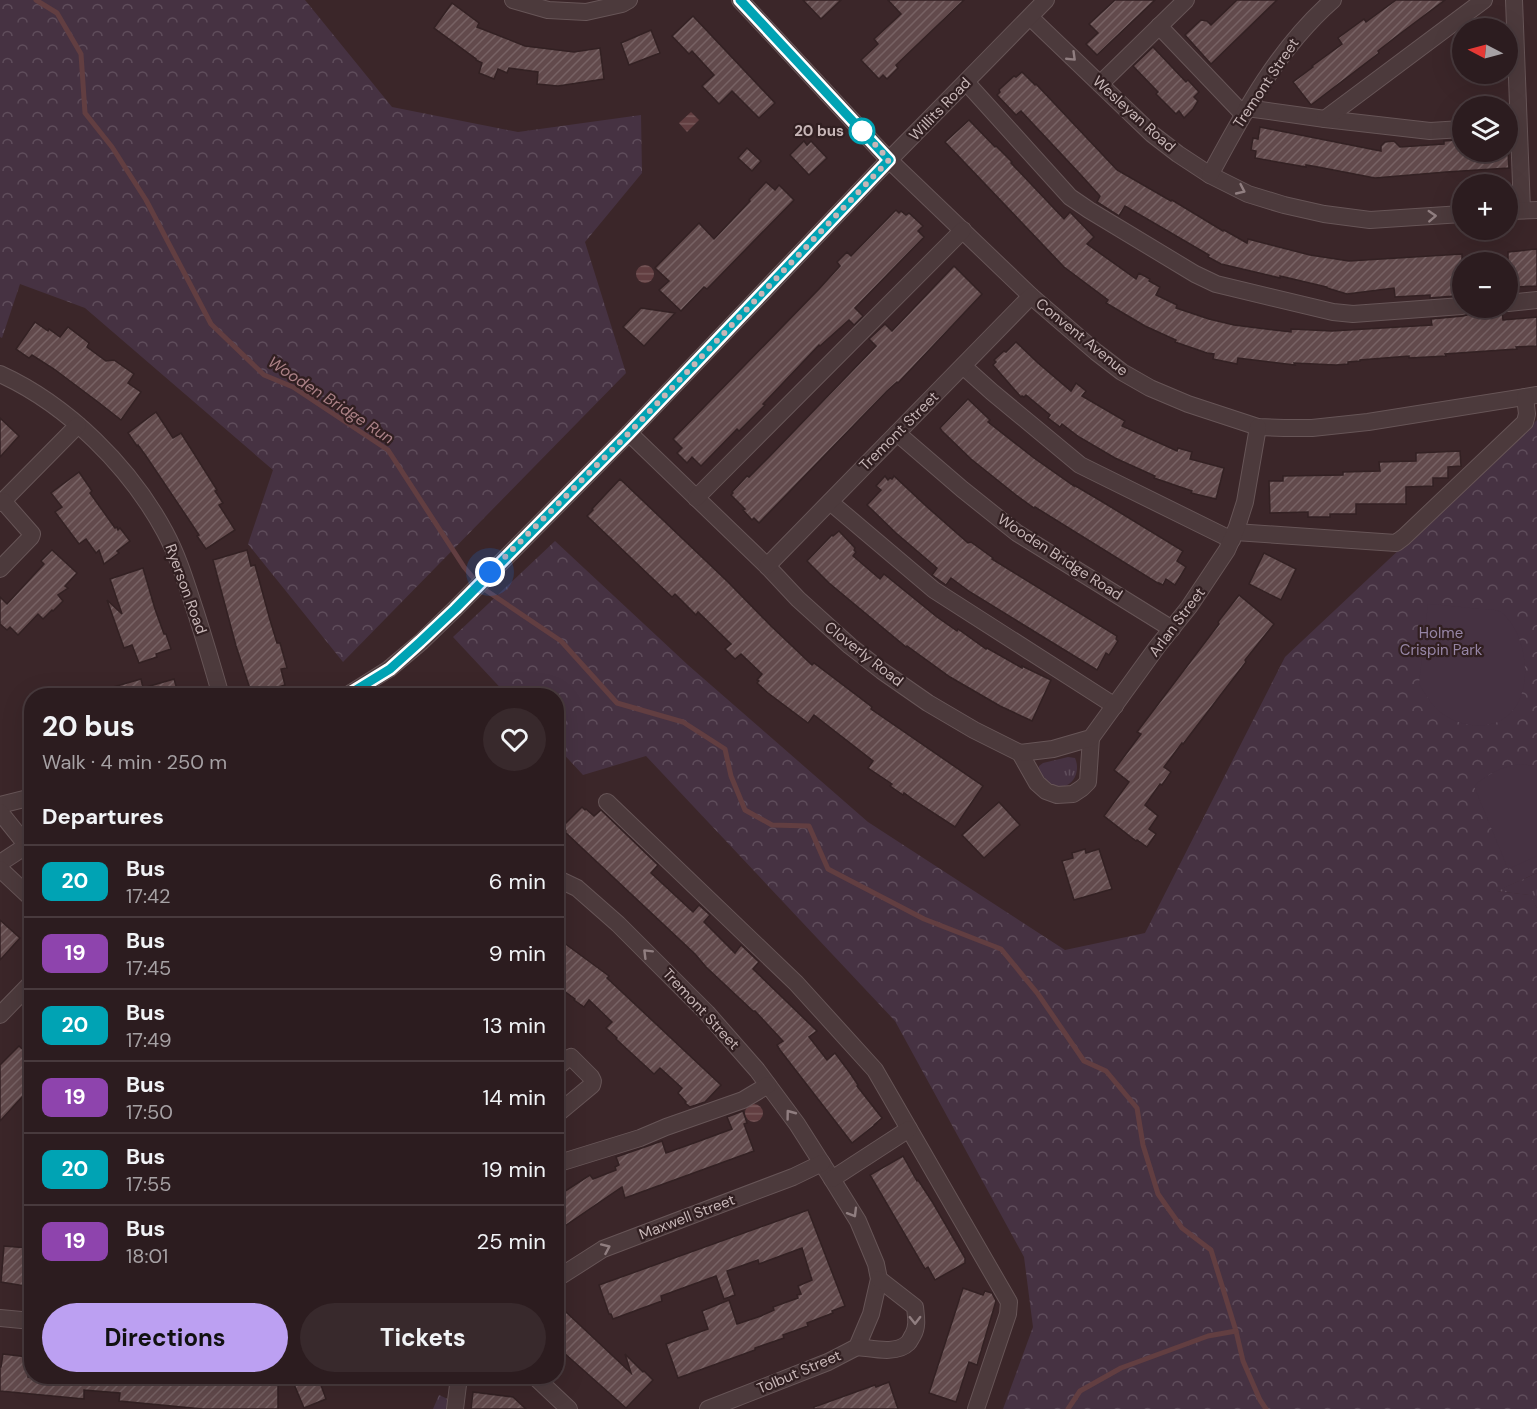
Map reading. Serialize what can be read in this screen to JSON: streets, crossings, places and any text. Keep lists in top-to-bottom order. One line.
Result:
{"streets":{"street":["Tremont Street","Willits Road","Wesleyan Road","Convent Avenue","Wooden Bridge Road","Ryerson Road","Arlan Street","Cloverly Road","Maxwell Street","Tolbut Street"]},"crossings":[["Tremont Street","Wesleyan Road"],["Tremont Street","Convent Avenue"],["Tremont Street","Wooden Bridge Road"],["Tremont Street","Cloverly Road"],["Tremont Street","Maxwell Street"],["Willits Road","Wesleyan Road"],["Willits Road","Convent Avenue"],["Willits Road","Cloverly Road"],["Convent Avenue","Arlan Street"],["Wooden Bridge Road","Arlan Street"]],"water":["Wooden Bridge Run"],"parks":["Holme Crispin Park"],"places":["20 bus"],"lines":["bus line 20"],"north":"left","page":{"map_buttons":["+","−"],"heading":[["20 bus","Walk · 4 min · 250 m"],"Departures"],"list":[{"mark":"20","name":"Bus","note":"17:42","value":"6 min"},{"mark":"19","name":"Bus","note":"17:45","value":"9 min"},{"mark":"20","name":"Bus","note":"17:49","value":"13 min"},{"mark":"19","name":"Bus","note":"17:50","value":"14 min"},{"mark":"20","name":"Bus","note":"17:55","value":"19 min"},{"mark":"19","name":"Bus","note":"18:01","value":"25 min"}],"buttons":["Directions","Tickets"]}}
